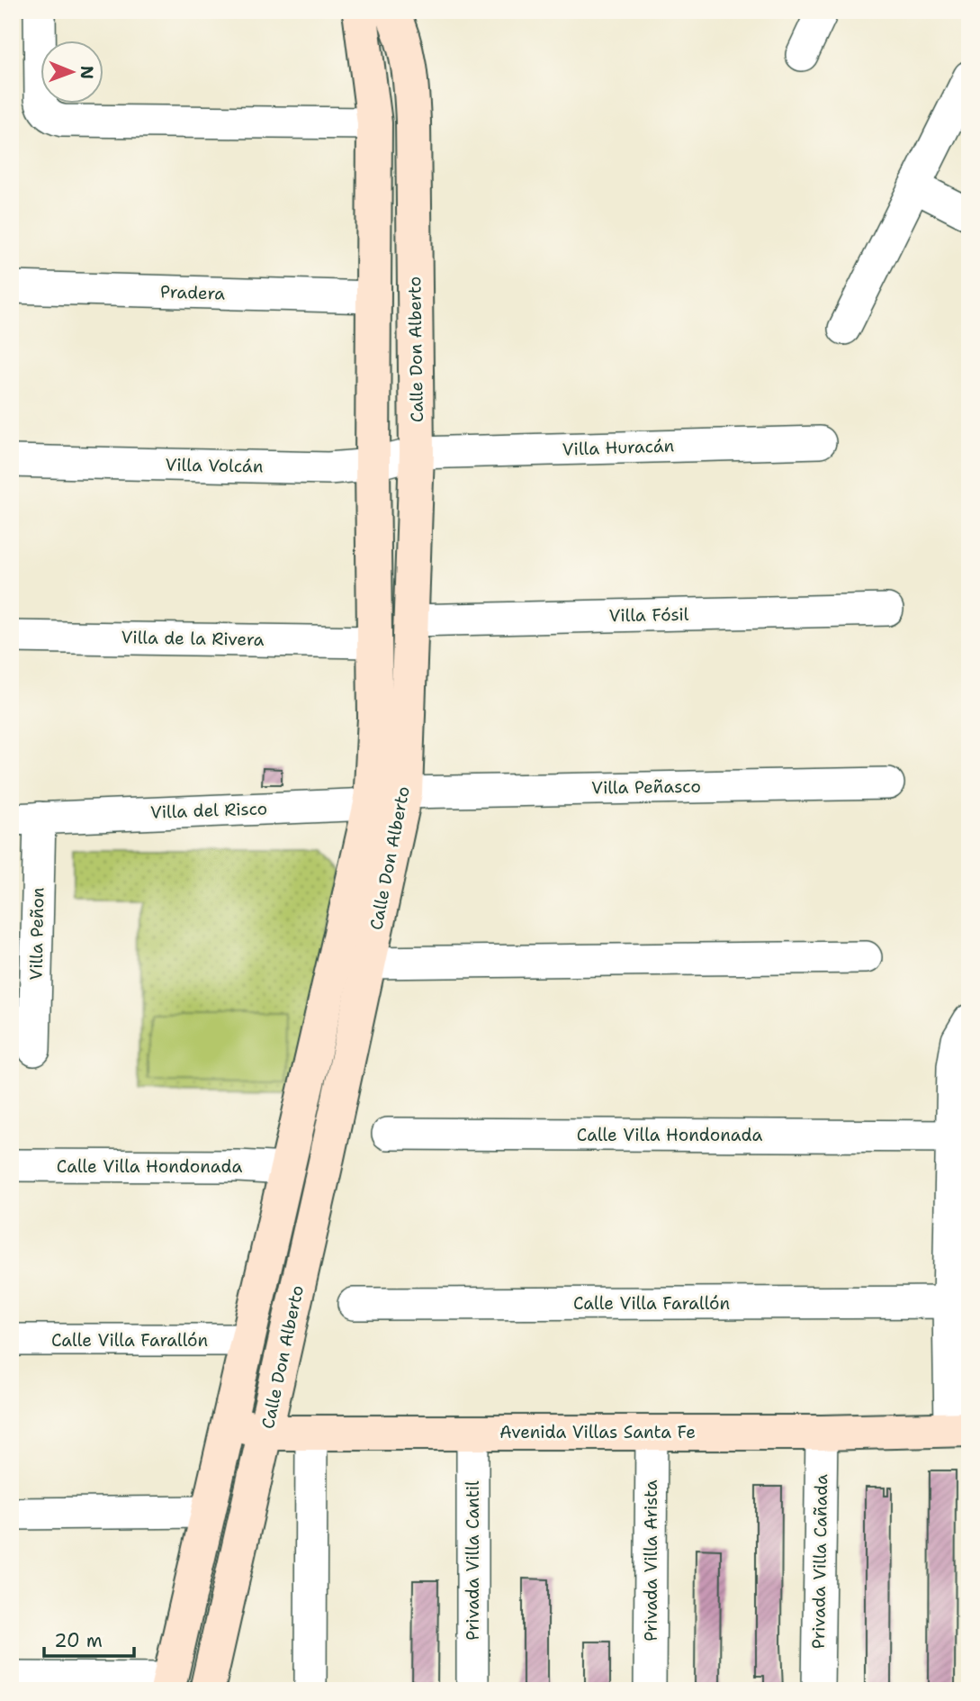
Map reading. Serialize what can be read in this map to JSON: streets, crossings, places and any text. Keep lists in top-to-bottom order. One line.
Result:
{"streets":{"street":["Pradera","Calle Don Alberto","Villa Huracán","Villa Volcán","Villa Fósil","Villa de la Rivera","Villa Peñasco","Villa del Risco","Villa Peñon","Calle Villa Hondonada","Calle Villa Farallón","Avenida Villas Santa Fe","Privada Villa Cantil","Privada Villa Arista","Privada Villa Cañada"]},"crossings":[["Pradera","Calle Don Alberto"],["Calle Don Alberto","Villa Huracán"],["Calle Don Alberto","Villa Volcán"],["Calle Don Alberto","Villa Fósil"],["Calle Don Alberto","Villa de la Rivera"],["Calle Don Alberto","Villa Peñasco"],["Calle Don Alberto","Villa del Risco"],["Calle Don Alberto","Calle Villa Hondonada"],["Calle Don Alberto","Calle Villa Farallón"],["Calle Don Alberto","Avenida Villas Santa Fe"],["Villa Huracán","Villa Volcán"],["Villa Peñasco","Villa del Risco"],["Villa del Risco","Villa Peñon"],["Avenida Villas Santa Fe","Privada Villa Cantil"],["Avenida Villas Santa Fe","Privada Villa Arista"],["Avenida Villas Santa Fe","Privada Villa Cañada"]],"scale_bar":"20 m","north":"right"}
